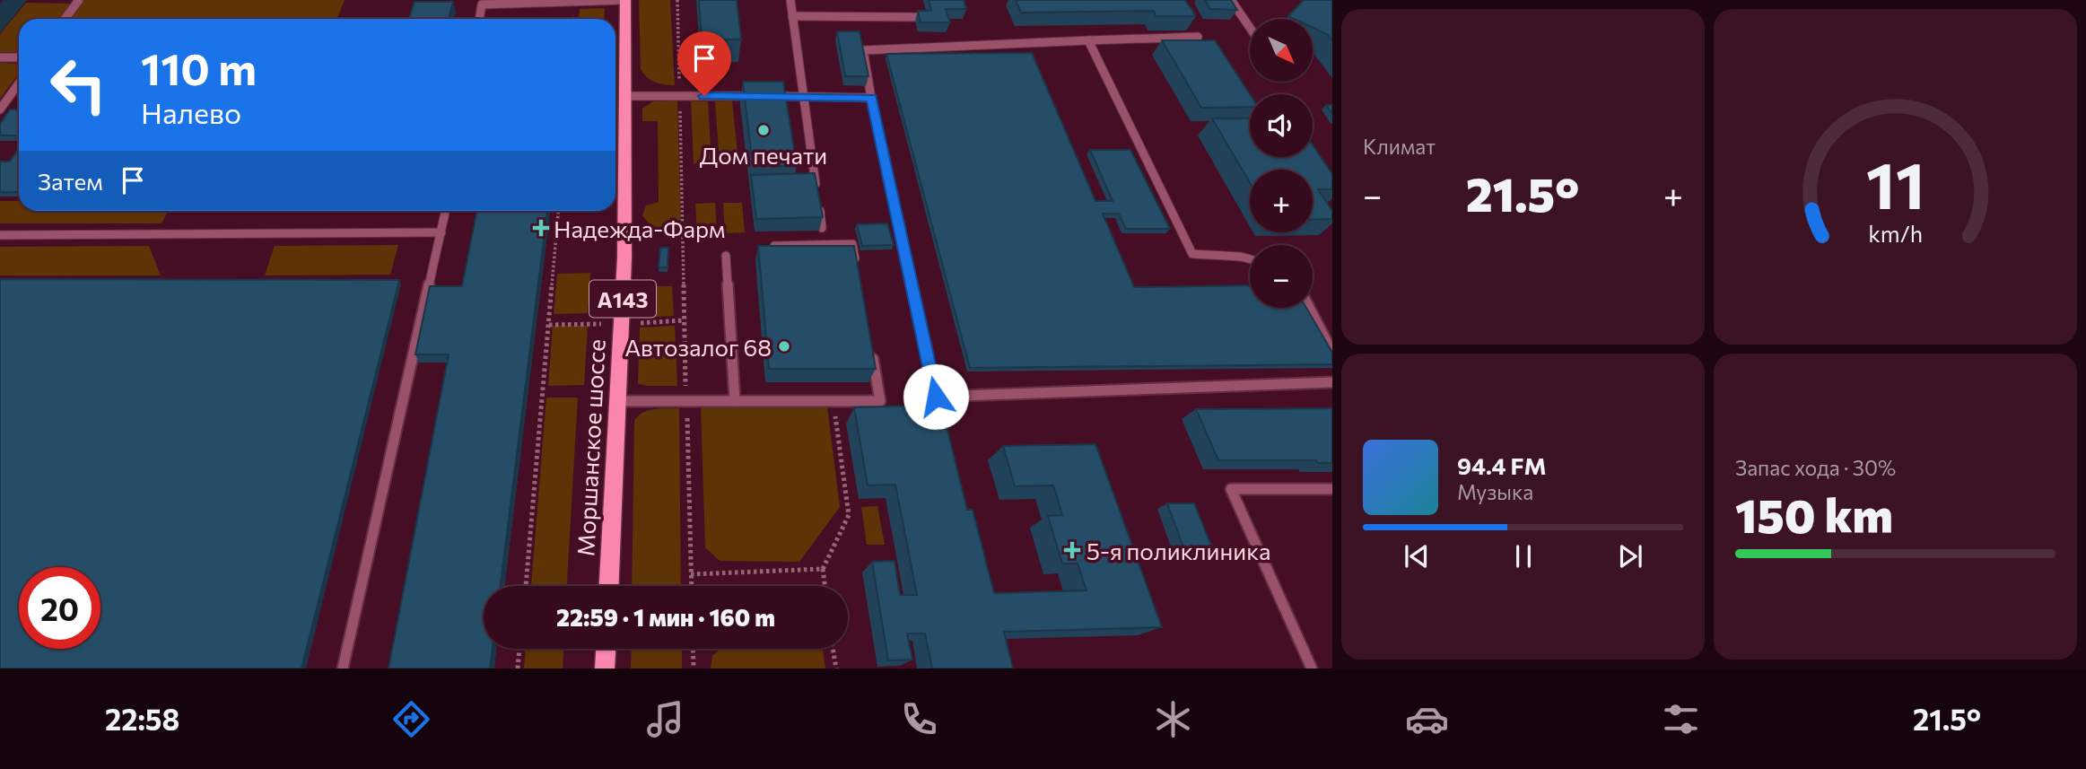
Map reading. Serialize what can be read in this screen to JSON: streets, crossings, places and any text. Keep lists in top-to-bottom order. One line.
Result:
{"streets":{"main road":["А143","Моршанское шоссе"]},"places":{"other":["Дом печати","Автозалог 68"],"health":["Надежда-Фарм","5-я поликлиника"]},"north":"bottom right","page":{"tile":["Климат",["Запас хода · 30%","150 km"]],"map_buttons":["+","−"],"turn":["110 m","Налево"],"then":"Затем","heat":["−","21.5°","+"],"song":["94.4 FM","Музыка"],"limit":"20","trip":"22:59 · 1 мин · 160 m","tabs":["22:58","21.5°"],"gauge":["11","km/h"]}}
